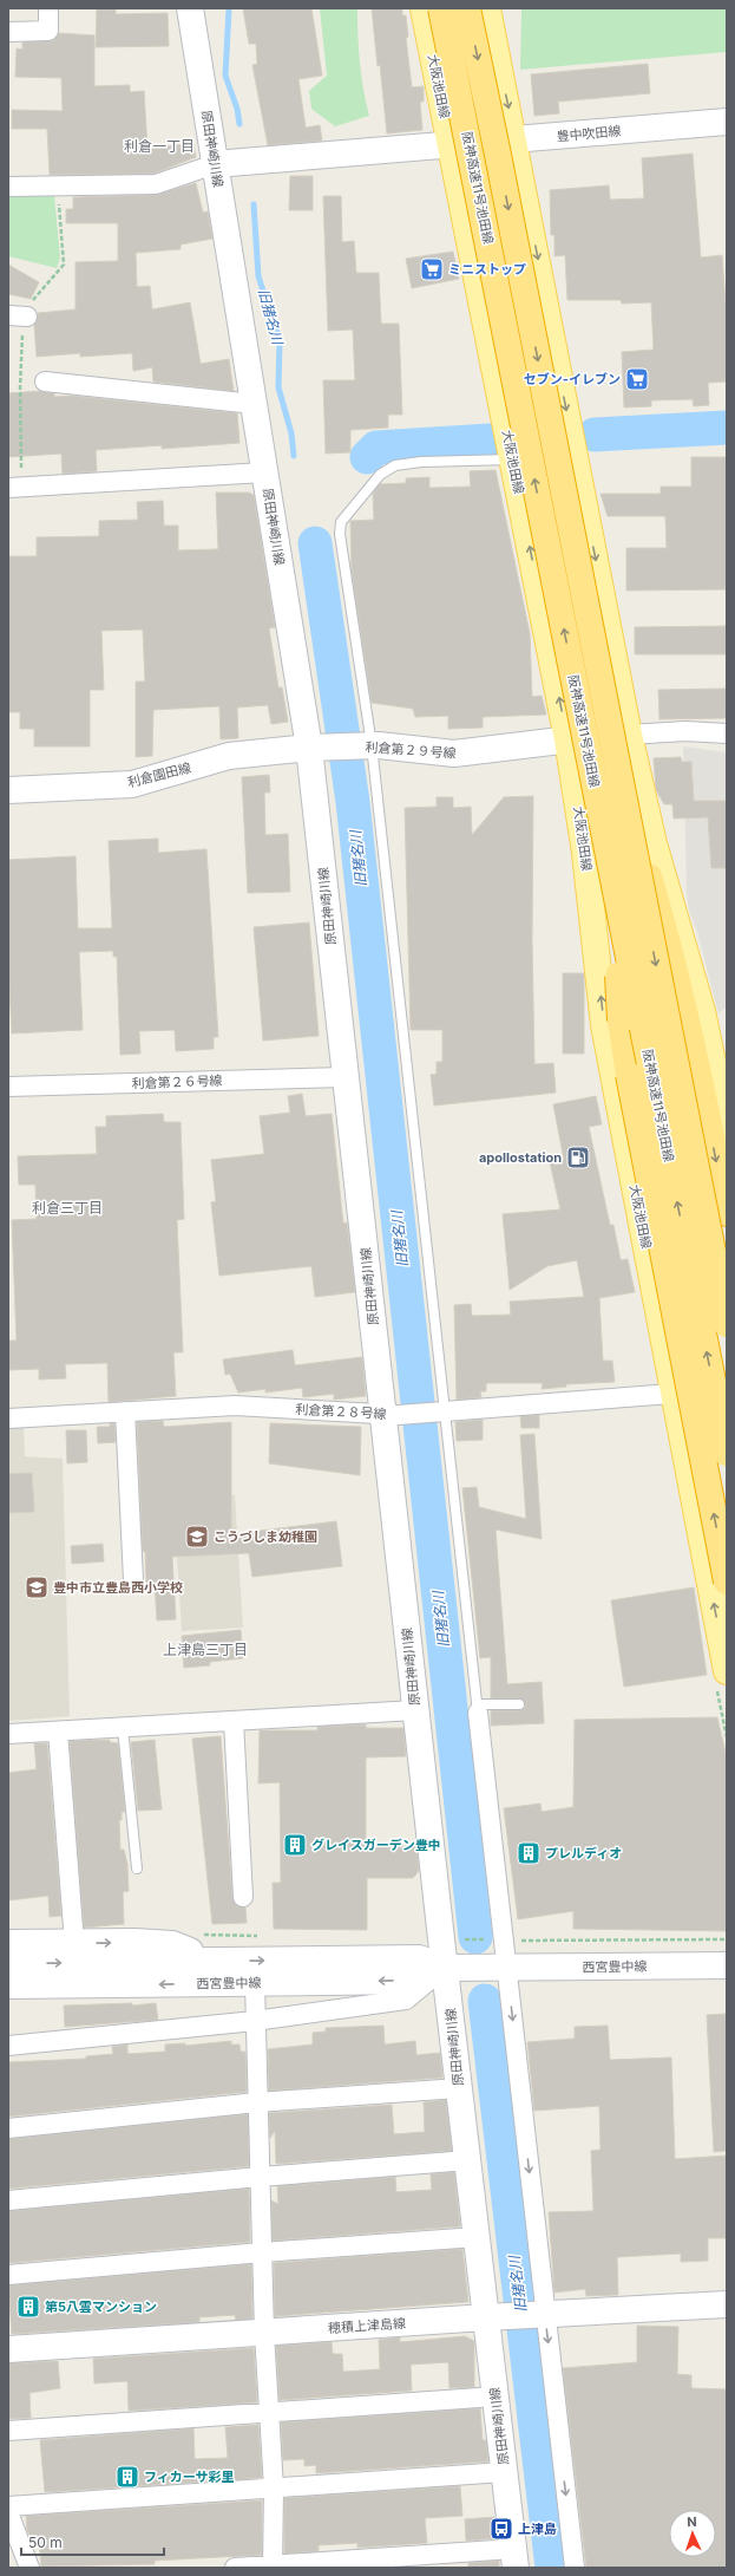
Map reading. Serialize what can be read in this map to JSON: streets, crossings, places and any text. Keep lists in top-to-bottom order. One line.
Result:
{"streets":{"highway":["阪神高速11号池田線"],"main road":["大阪池田線"],"street":["豊中吹田線","原田神崎川線","利倉第２９号線","利倉園田線","利倉第２６号線","利倉第２８号線","西宮豊中線","穂積上津島線"]},"crossings":[["大阪池田線","豊中吹田線"],["大阪池田線","利倉第２９号線"],["大阪池田線","利倉第２８号線"],["豊中吹田線","原田神崎川線"],["原田神崎川線","利倉第２９号線"],["原田神崎川線","利倉園田線"],["原田神崎川線","利倉第２６号線"],["原田神崎川線","利倉第２８号線"],["原田神崎川線","西宮豊中線"],["原田神崎川線","穂積上津島線"],["利倉第２９号線","利倉園田線"]],"districts":["利倉一丁目","利倉三丁目","上津島三丁目"],"water":["旧猪名川"],"places":{"supermarket":["ミニストップ","セブン-イレブン"],"fuel station":["apollostation"],"school or university":["こうづしま幼稚園","豊中市立豊島西小学校"],"building":["グレイスガーデン豊中","プレルディオ","第5八雲マンション","フィカーサ彩里"],"bus stop":["上津島"]},"scale_bar":"50 m","north":"top"}
